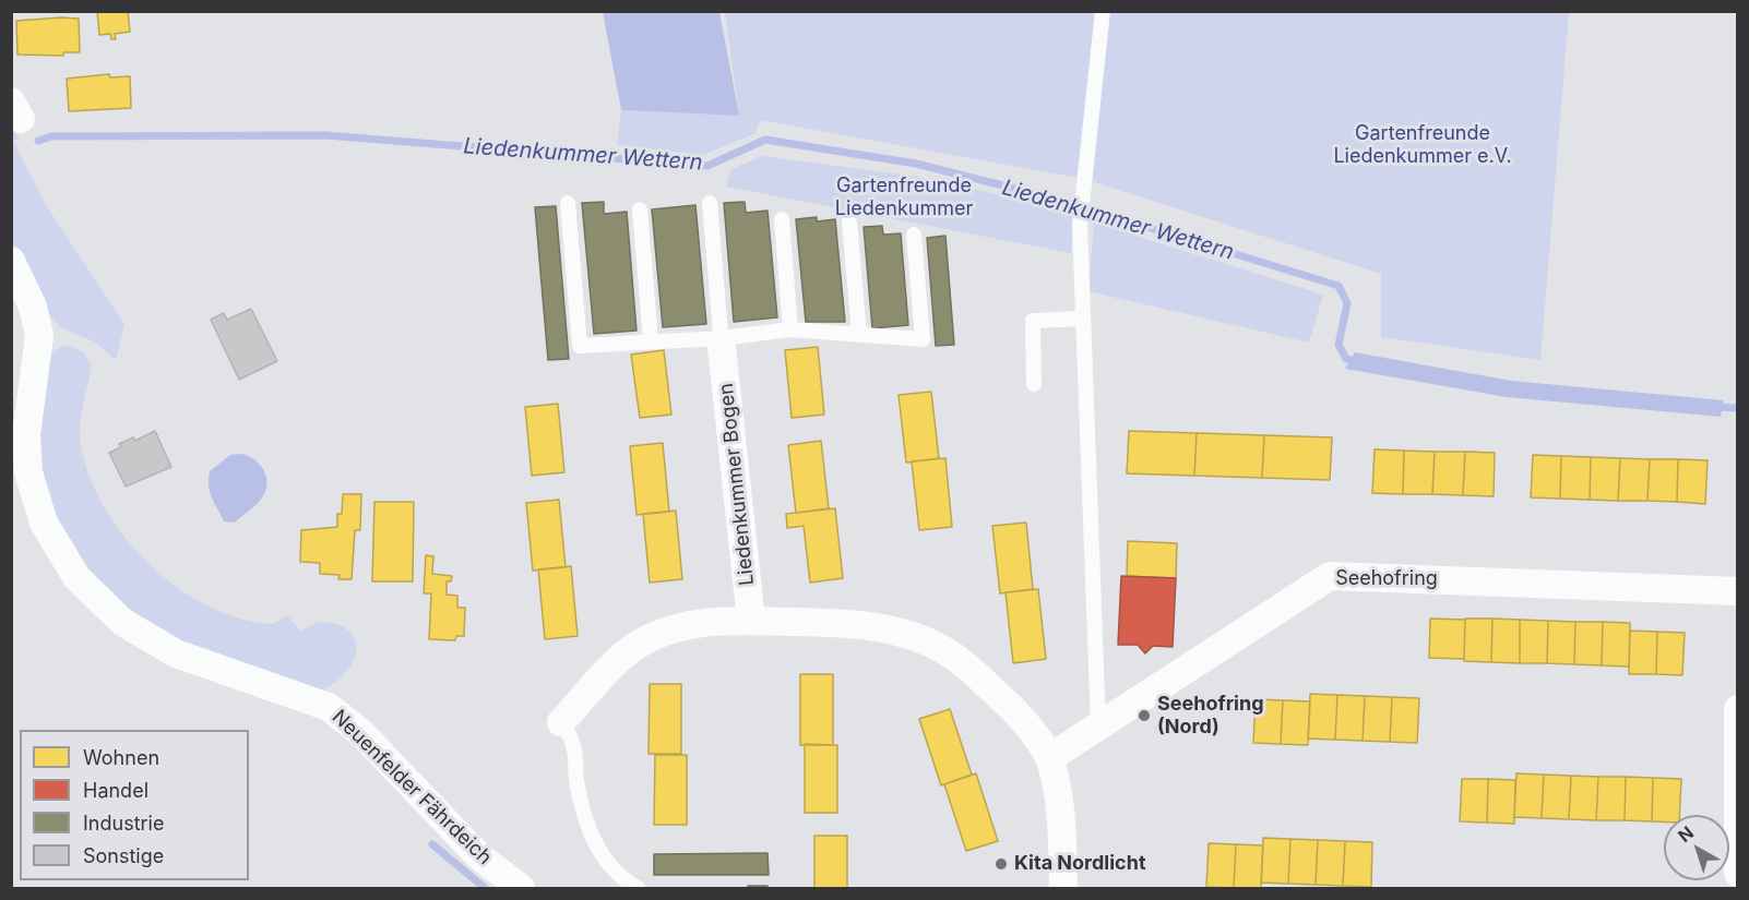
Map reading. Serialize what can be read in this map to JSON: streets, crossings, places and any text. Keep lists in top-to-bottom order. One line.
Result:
{"streets":{"street":["Liedenkummer Bogen","Seehofring","Neuenfelder Fährdeich"]},"water":["Liedenkummer Wettern"],"parks":["Gartenfreunde Liedenkummer e.V.","Gartenfreunde Liedenkummer"],"places":["Seehofring (Nord)","Kita Nordlicht"],"legend":["Wohnen","Handel","Industrie","Sonstige"],"north":"top left"}
